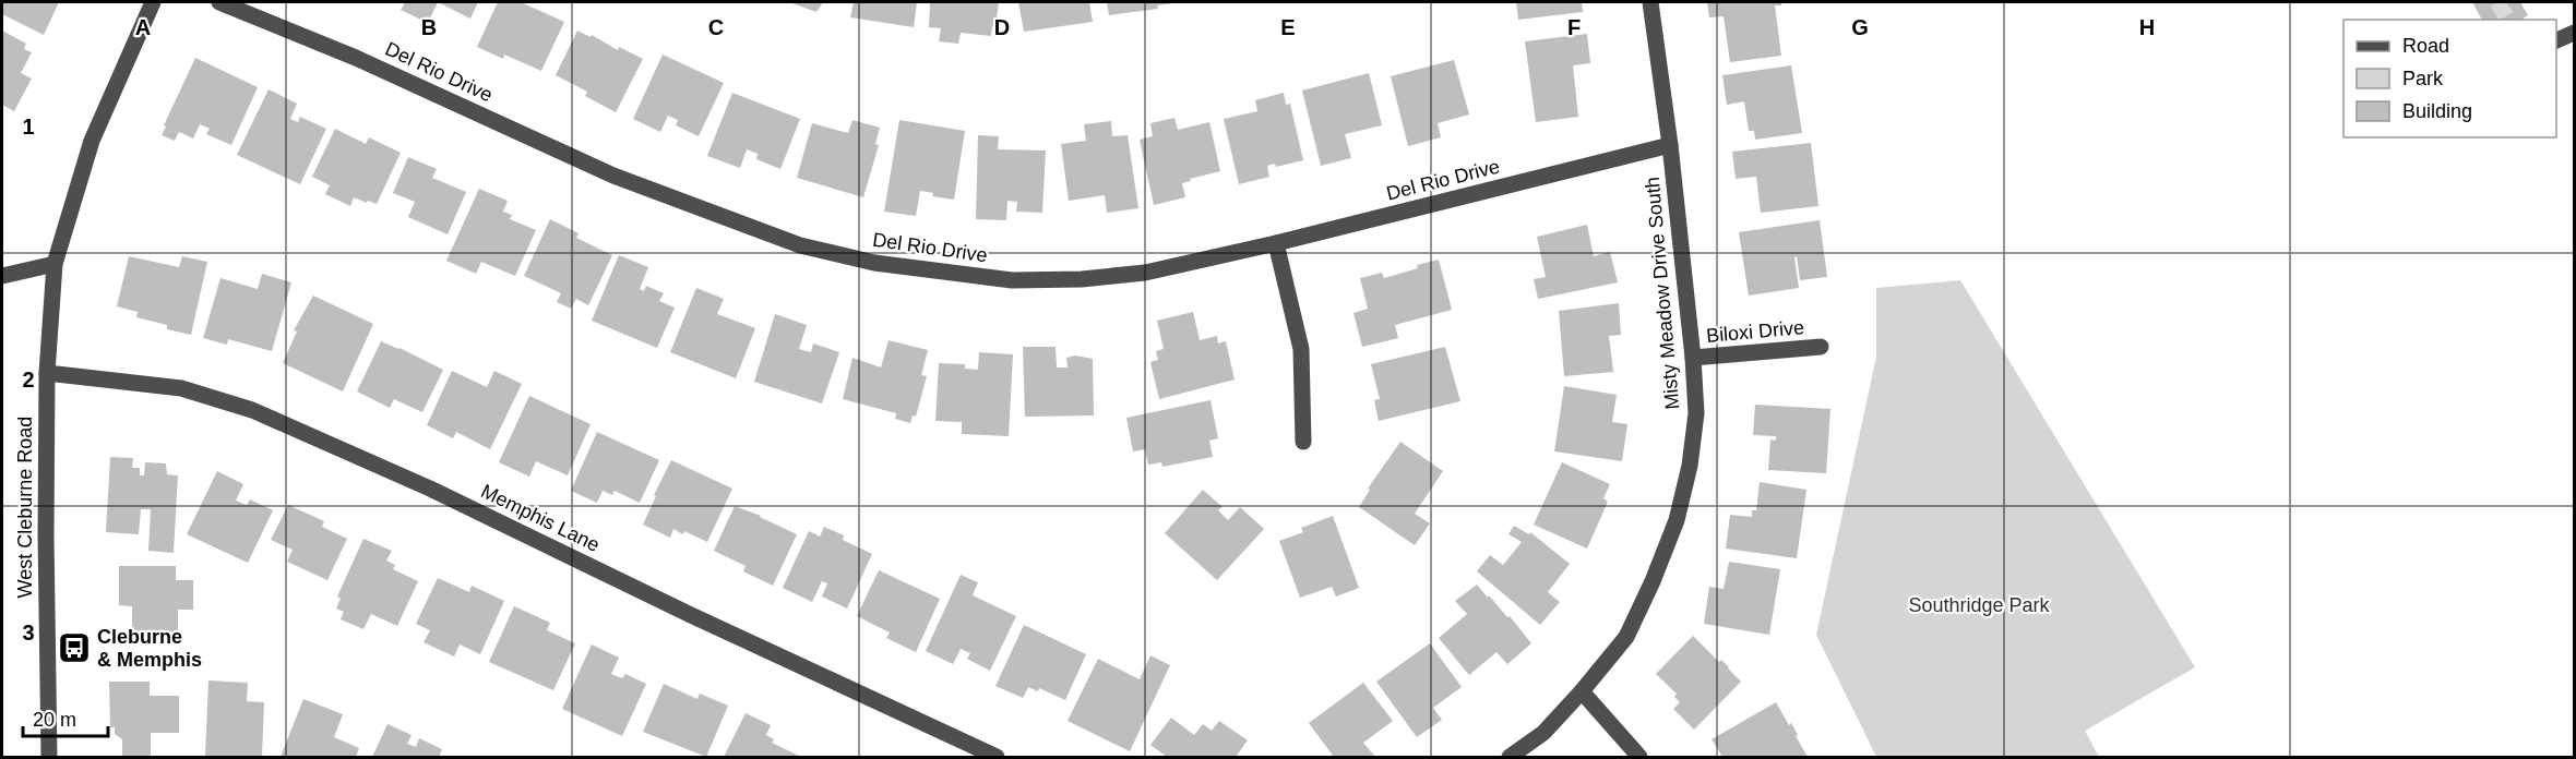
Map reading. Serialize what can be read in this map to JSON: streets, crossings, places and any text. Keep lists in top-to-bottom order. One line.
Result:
{"streets":{"street":["Del Rio Drive","Misty Meadow Drive South","Biloxi Drive","West Cleburne Road","Memphis Lane"]},"crossings":[["Del Rio Drive","Misty Meadow Drive South"],["Misty Meadow Drive South","Biloxi Drive"],["West Cleburne Road","Memphis Lane"]],"parks":["Southridge Park"],"places":{"bus stop":["Cleburne & Memphis"]},"legend":["Road","Park","Building"],"scale_bar":"20 m","grid":{"columns":["A","B","C","D","E","F","G","H"],"rows":["1","2","3"]}}
